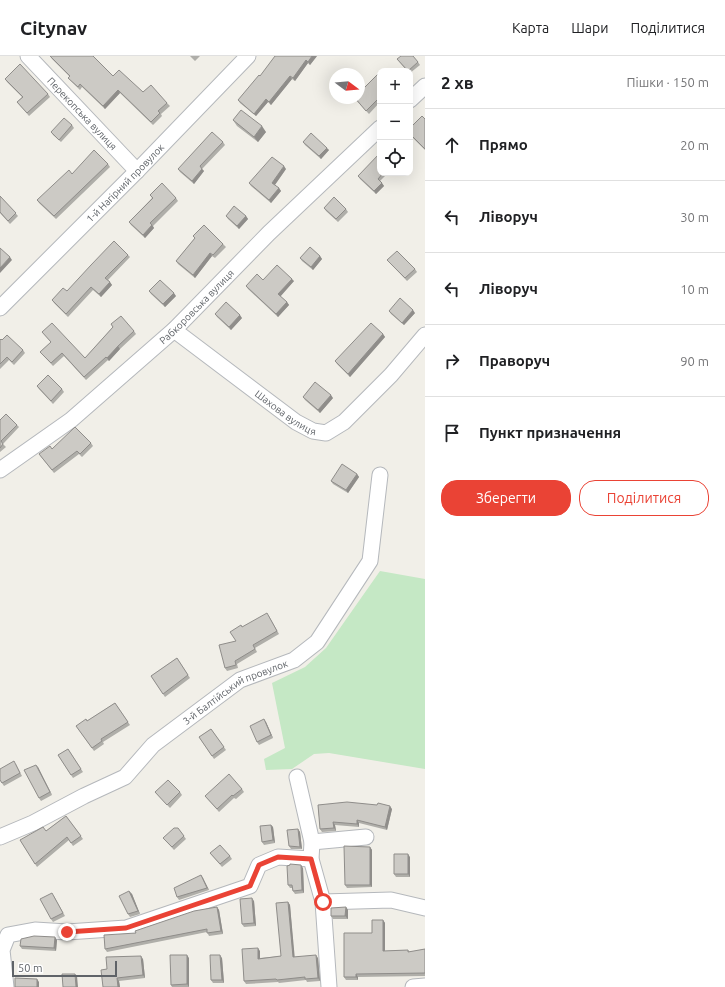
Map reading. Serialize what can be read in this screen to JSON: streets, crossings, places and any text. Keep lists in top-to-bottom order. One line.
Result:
{"streets":{"street":["Перекопська вулиця","1-й Нагірний провулок","Рабкоровська вулиця","Шахова вулиця","3-й Балтійський провулок"]},"crossings":[["Перекопська вулиця","1-й Нагірний провулок"],["Рабкоровська вулиця","Шахова вулиця"]],"scale_bar":"50 m","north":"right","page":{"header":"Citynav","nav":["Карта","Шари","Поділитися"],"heading":["2 хв","Пішки · 150 m"],"map_buttons":["+","−"],"list":[["Прямо","20 m"],["Ліворуч","30 m"],["Ліворуч","10 m"],["Праворуч","90 m"],"Пункт призначення"],"buttons":["Зберегти","Поділитися"],"scale":"50 m"}}
